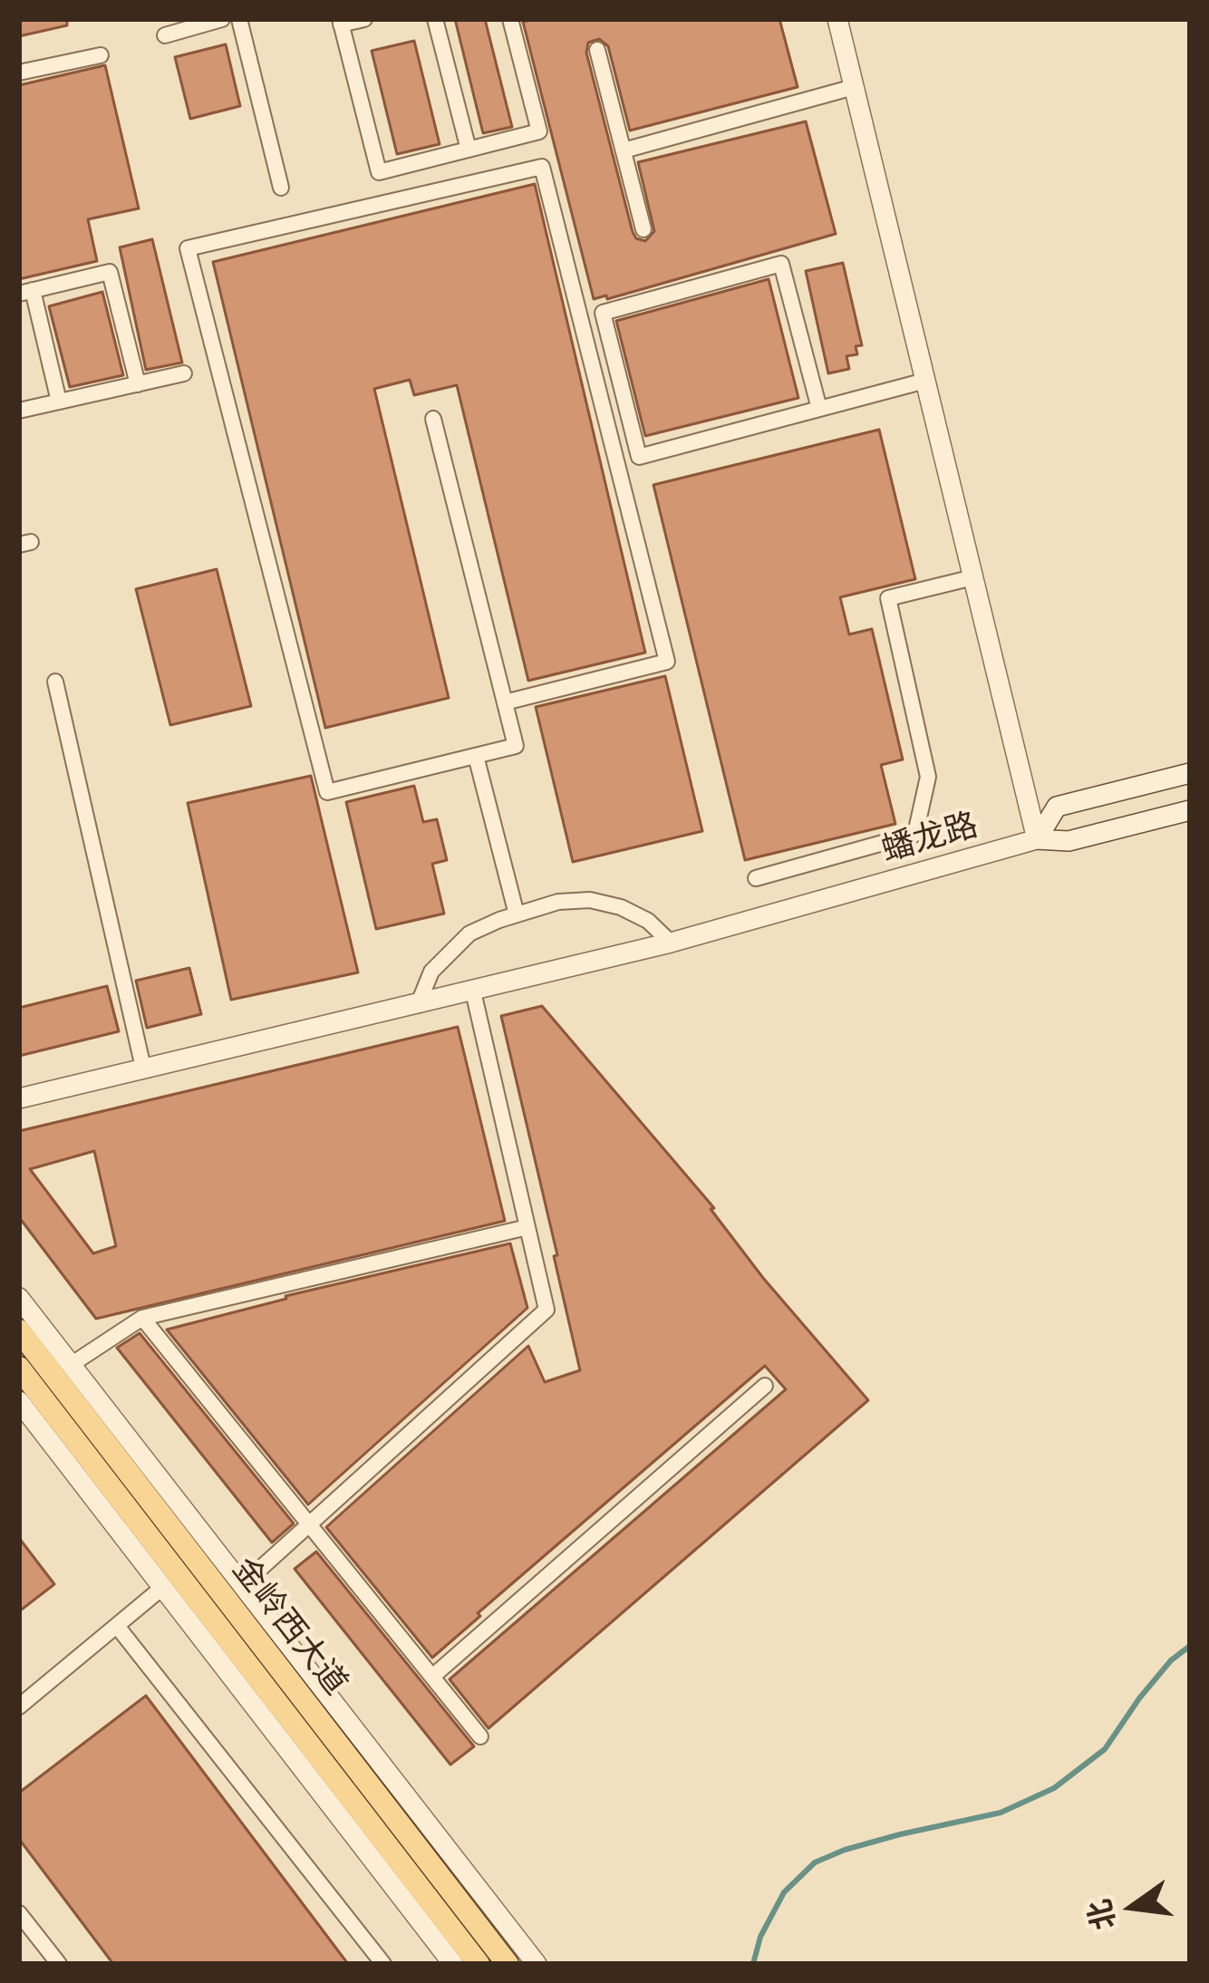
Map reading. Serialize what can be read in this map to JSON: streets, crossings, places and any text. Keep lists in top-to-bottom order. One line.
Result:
{"streets":{"main road":["金岭西大道"],"street":["蟠龙路"]},"north":"left"}
